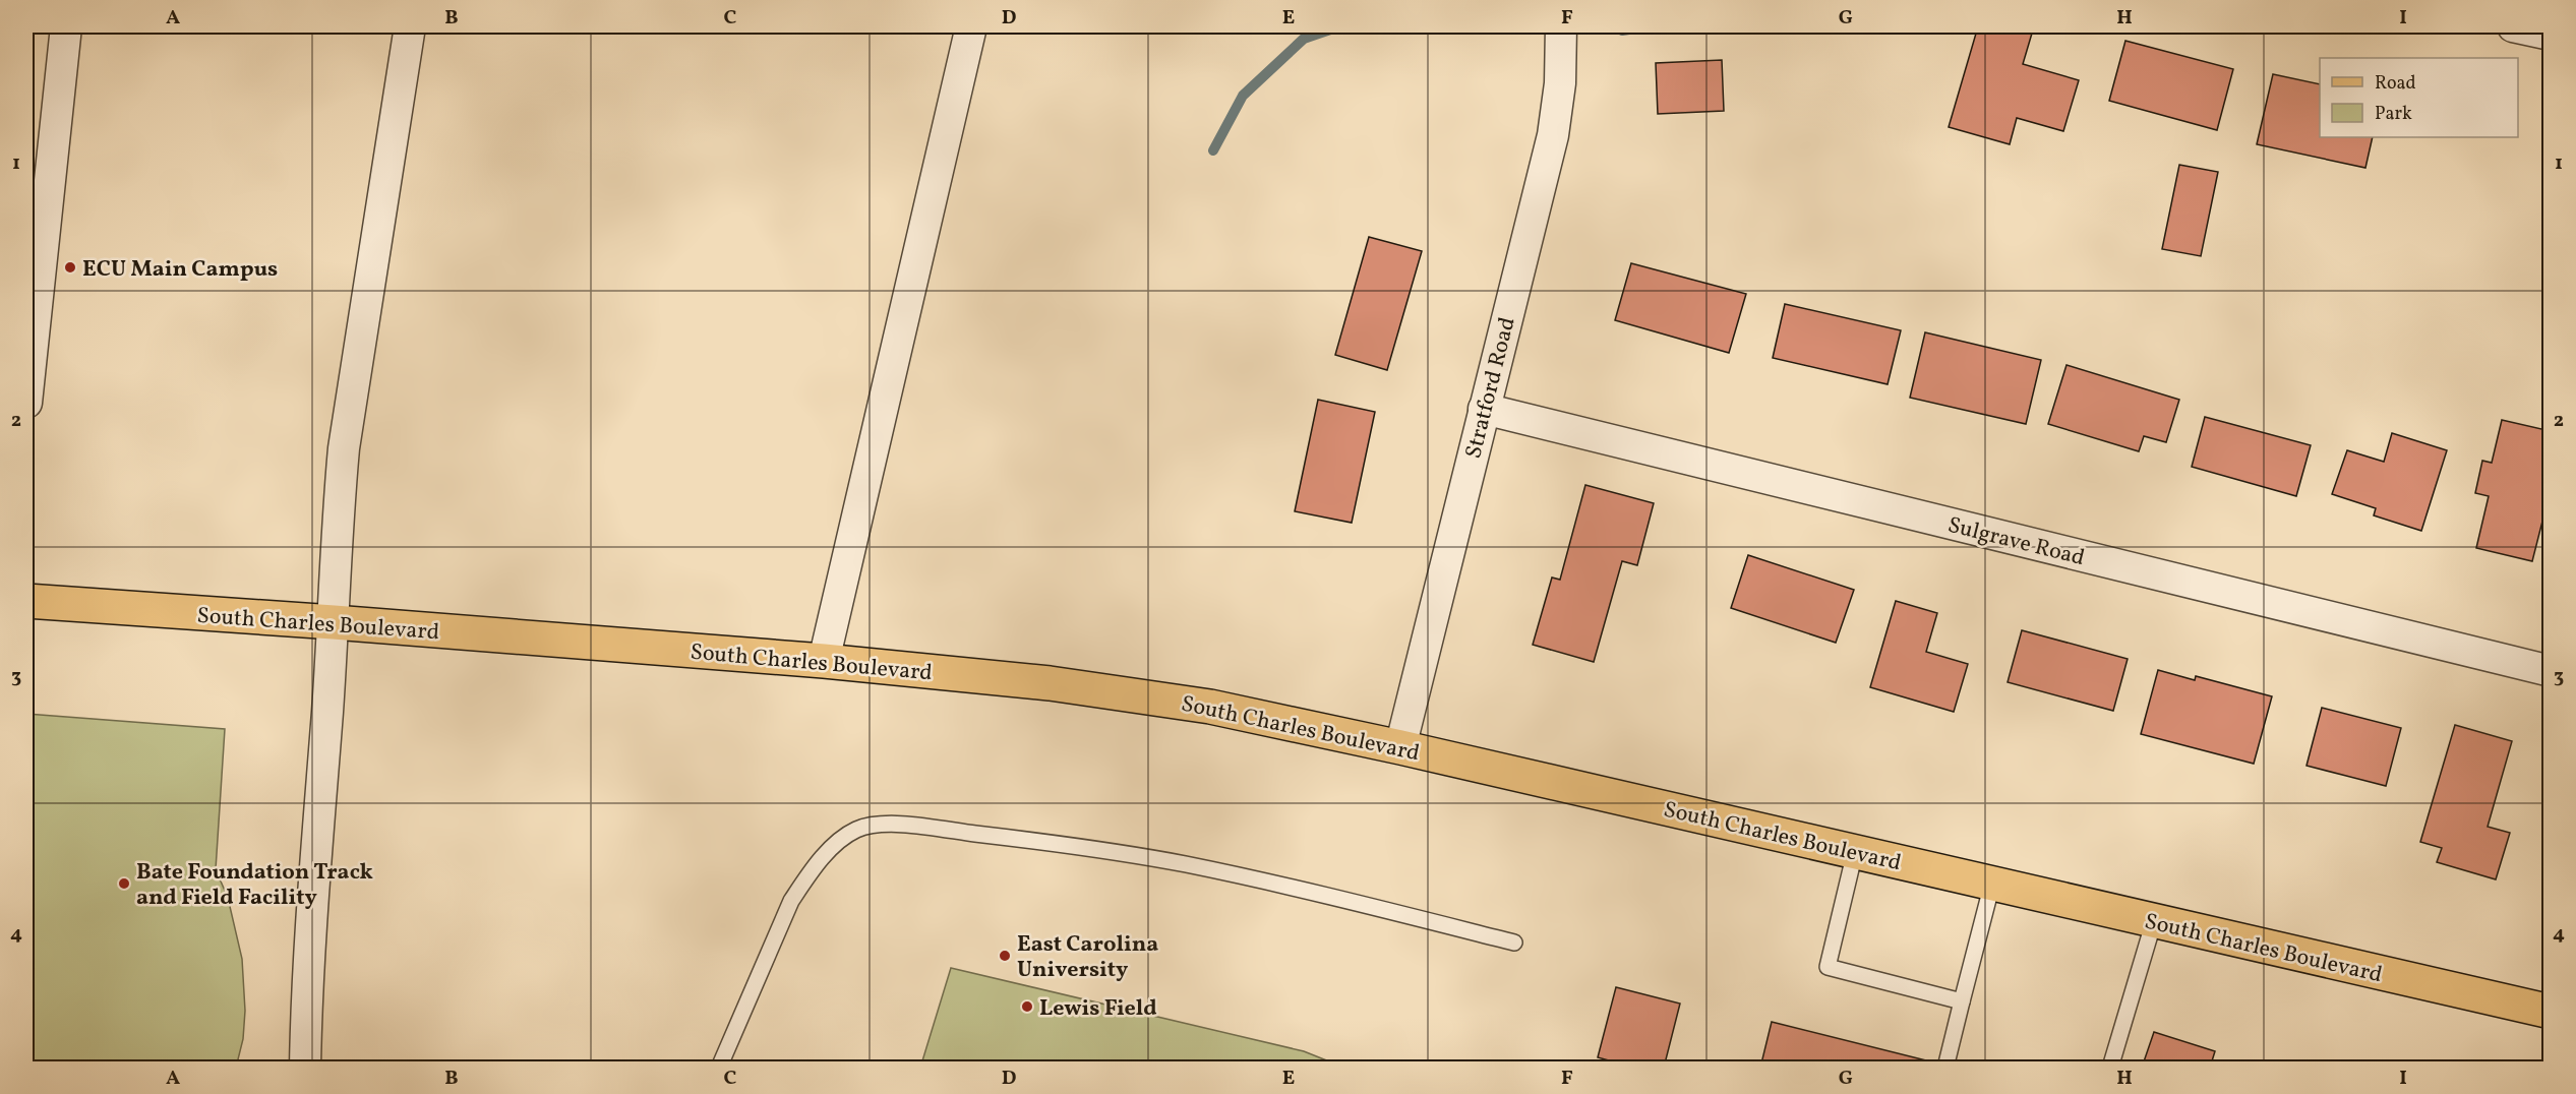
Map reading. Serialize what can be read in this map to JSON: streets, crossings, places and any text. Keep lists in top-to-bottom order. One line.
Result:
{"streets":{"main road":["South Charles Boulevard"],"street":["Stratford Road","Sulgrave Road"]},"crossings":[["Stratford Road","Sulgrave Road"],["Stratford Road","South Charles Boulevard"]],"places":["ECU Main Campus","Bate Foundation Track and Field Facility","East Carolina University","Lewis Field"],"legend":["Road","Park"],"grid":{"columns":["A","B","C","D","E","F","G","H","I"],"rows":["1","2","3","4"]}}
